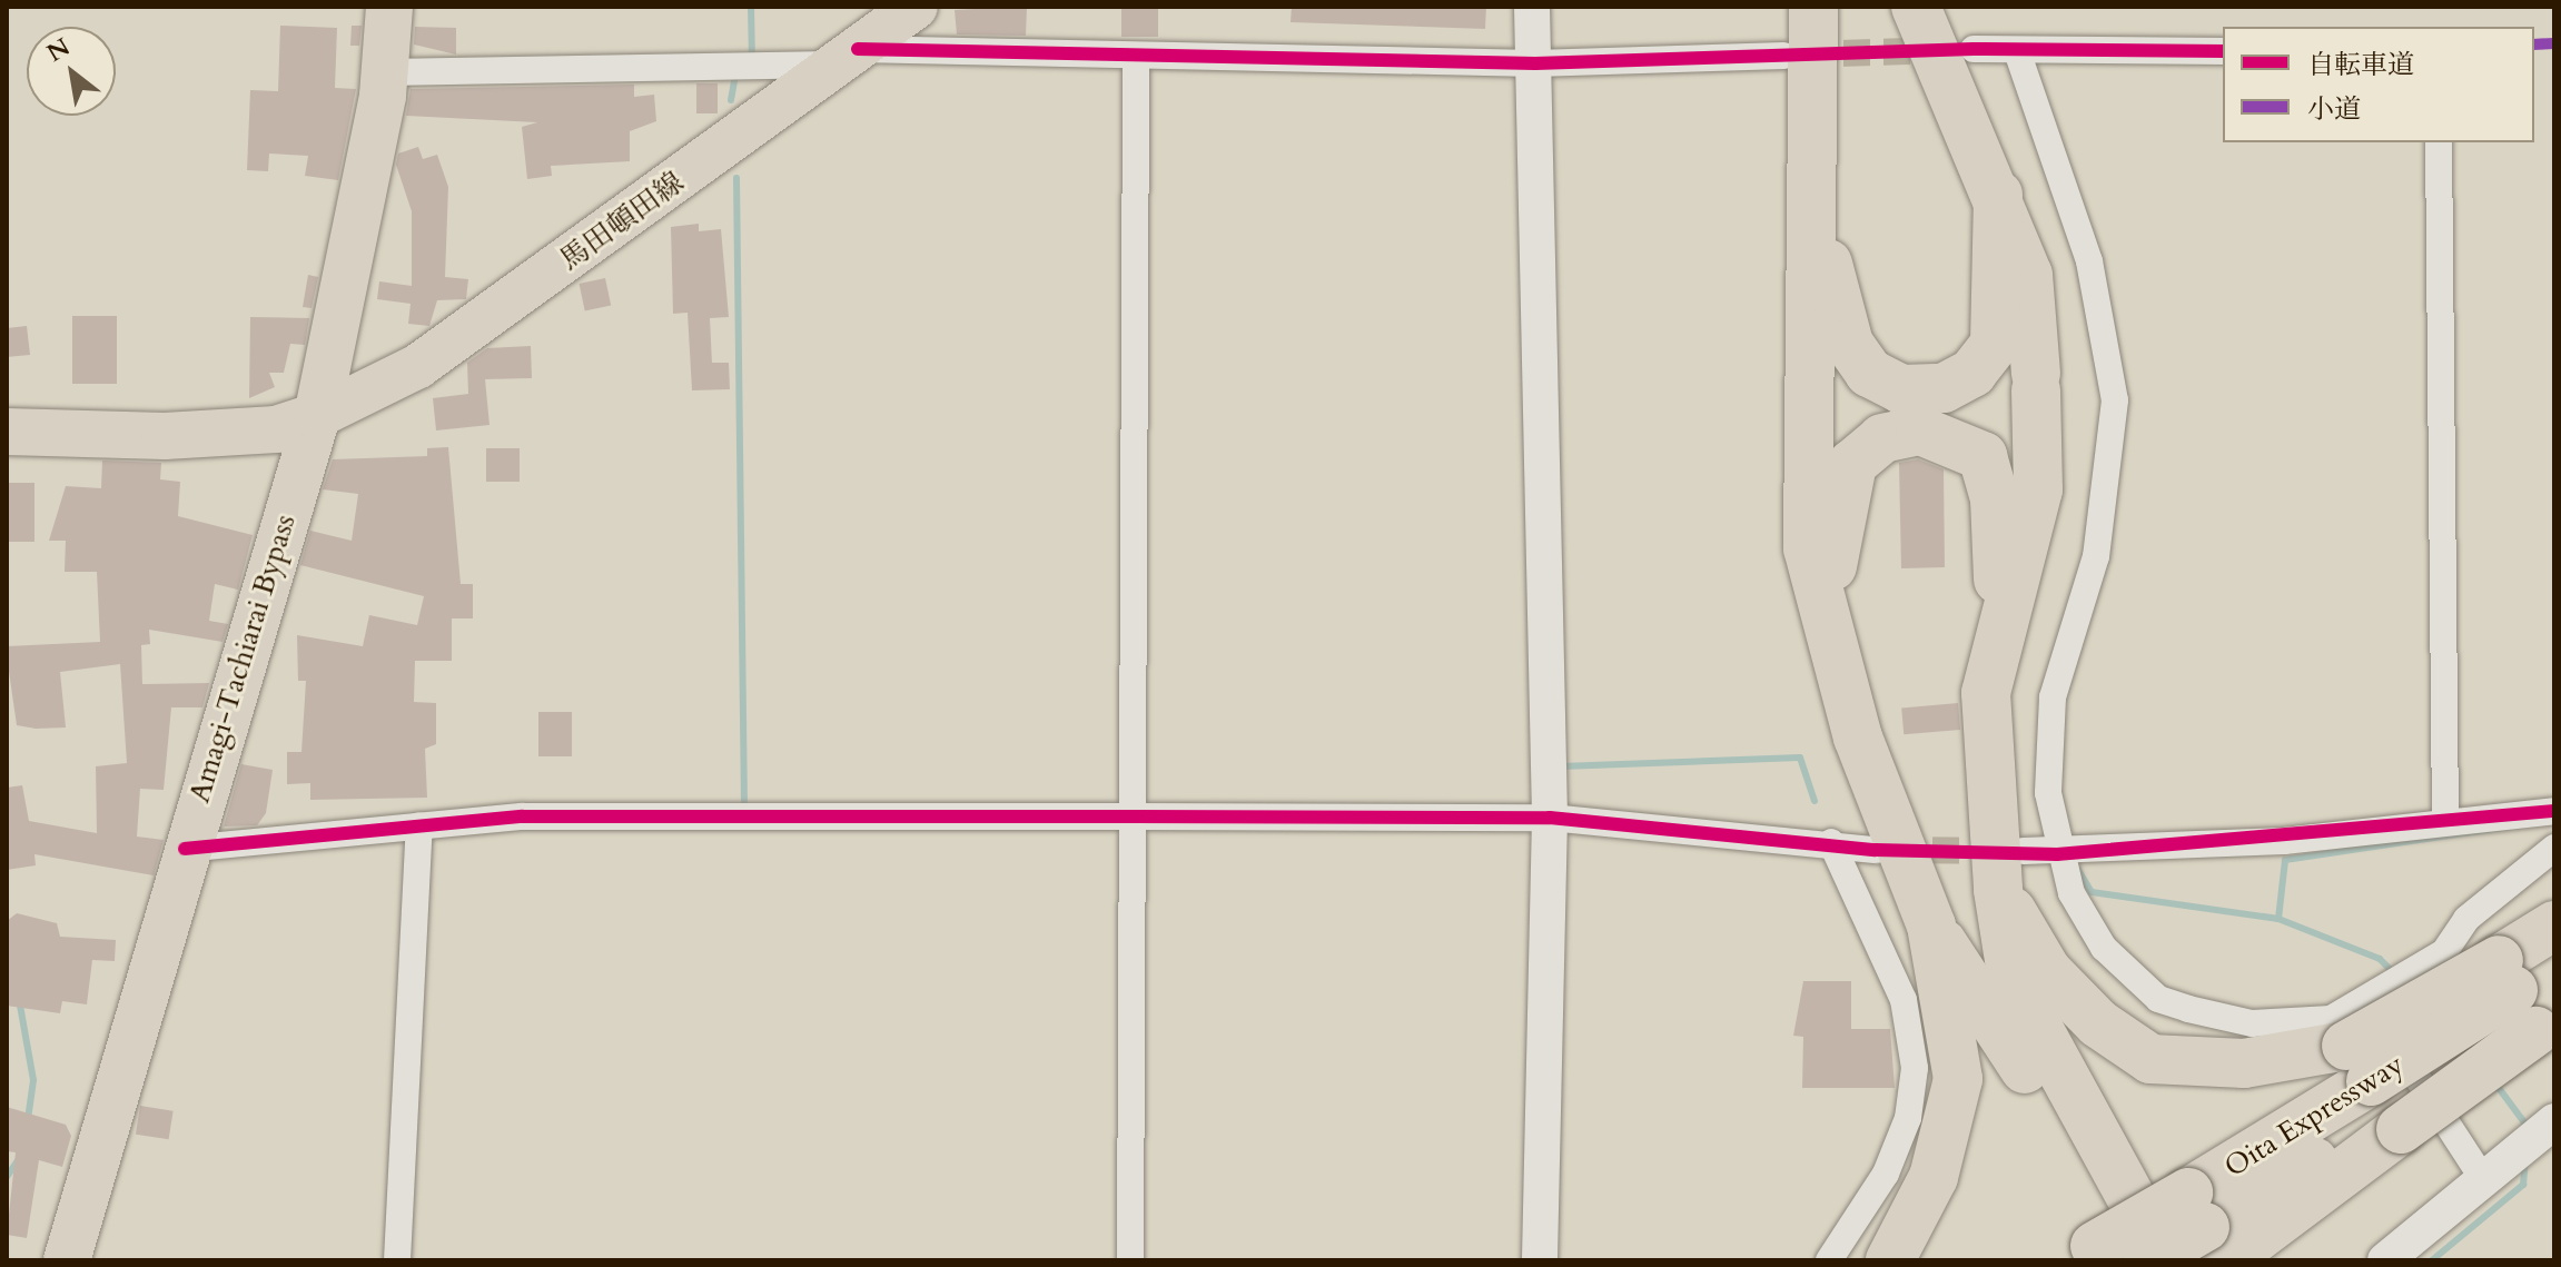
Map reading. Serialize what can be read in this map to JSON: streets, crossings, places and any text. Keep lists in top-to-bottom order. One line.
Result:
{"streets":{"highway":["Amagi-Tachiarai Bypass","Oita Expressway"],"main road":["馬田頓田線"]},"crossings":[["馬田頓田線","Amagi-Tachiarai Bypass"]],"legend":["自転車道","小道"],"north":"top left"}
